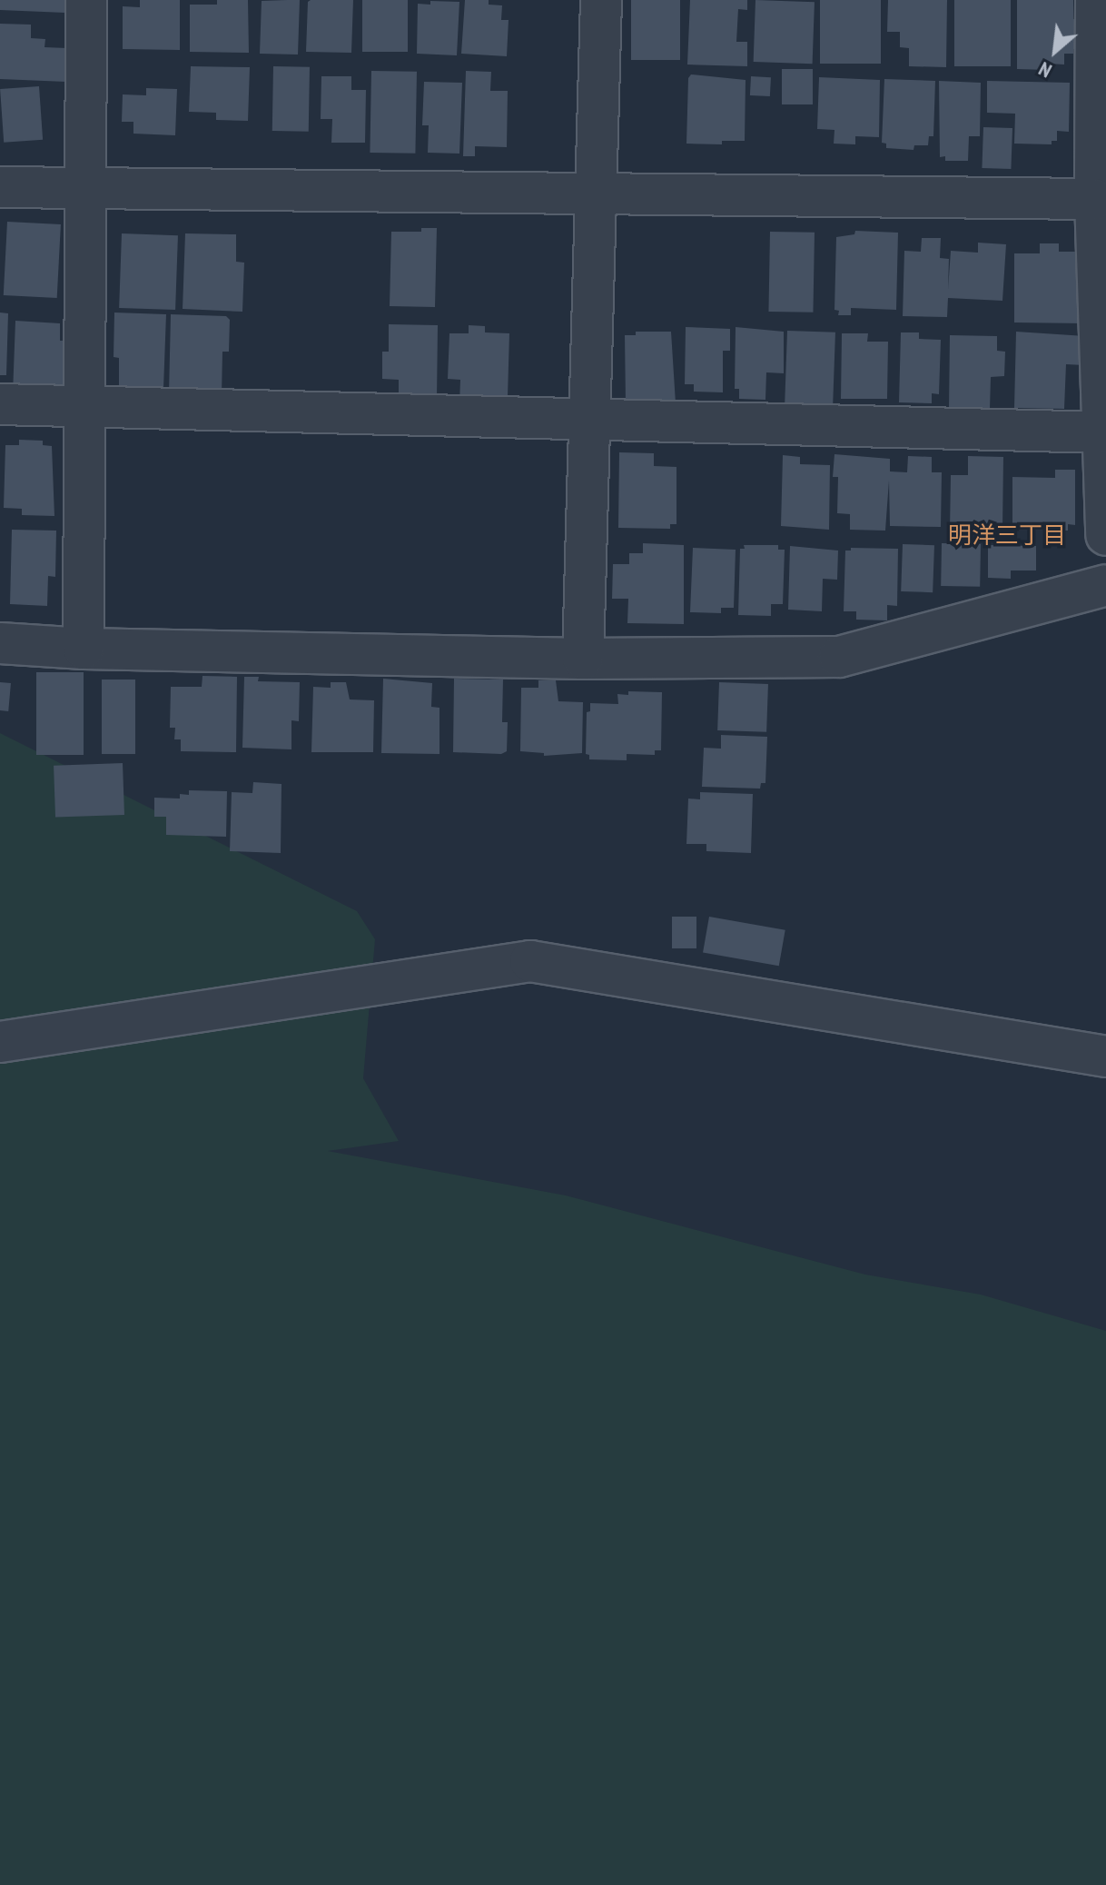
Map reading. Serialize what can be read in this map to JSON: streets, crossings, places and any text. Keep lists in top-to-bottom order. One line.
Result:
{"districts":["明洋三丁目"],"north":"bottom left"}
